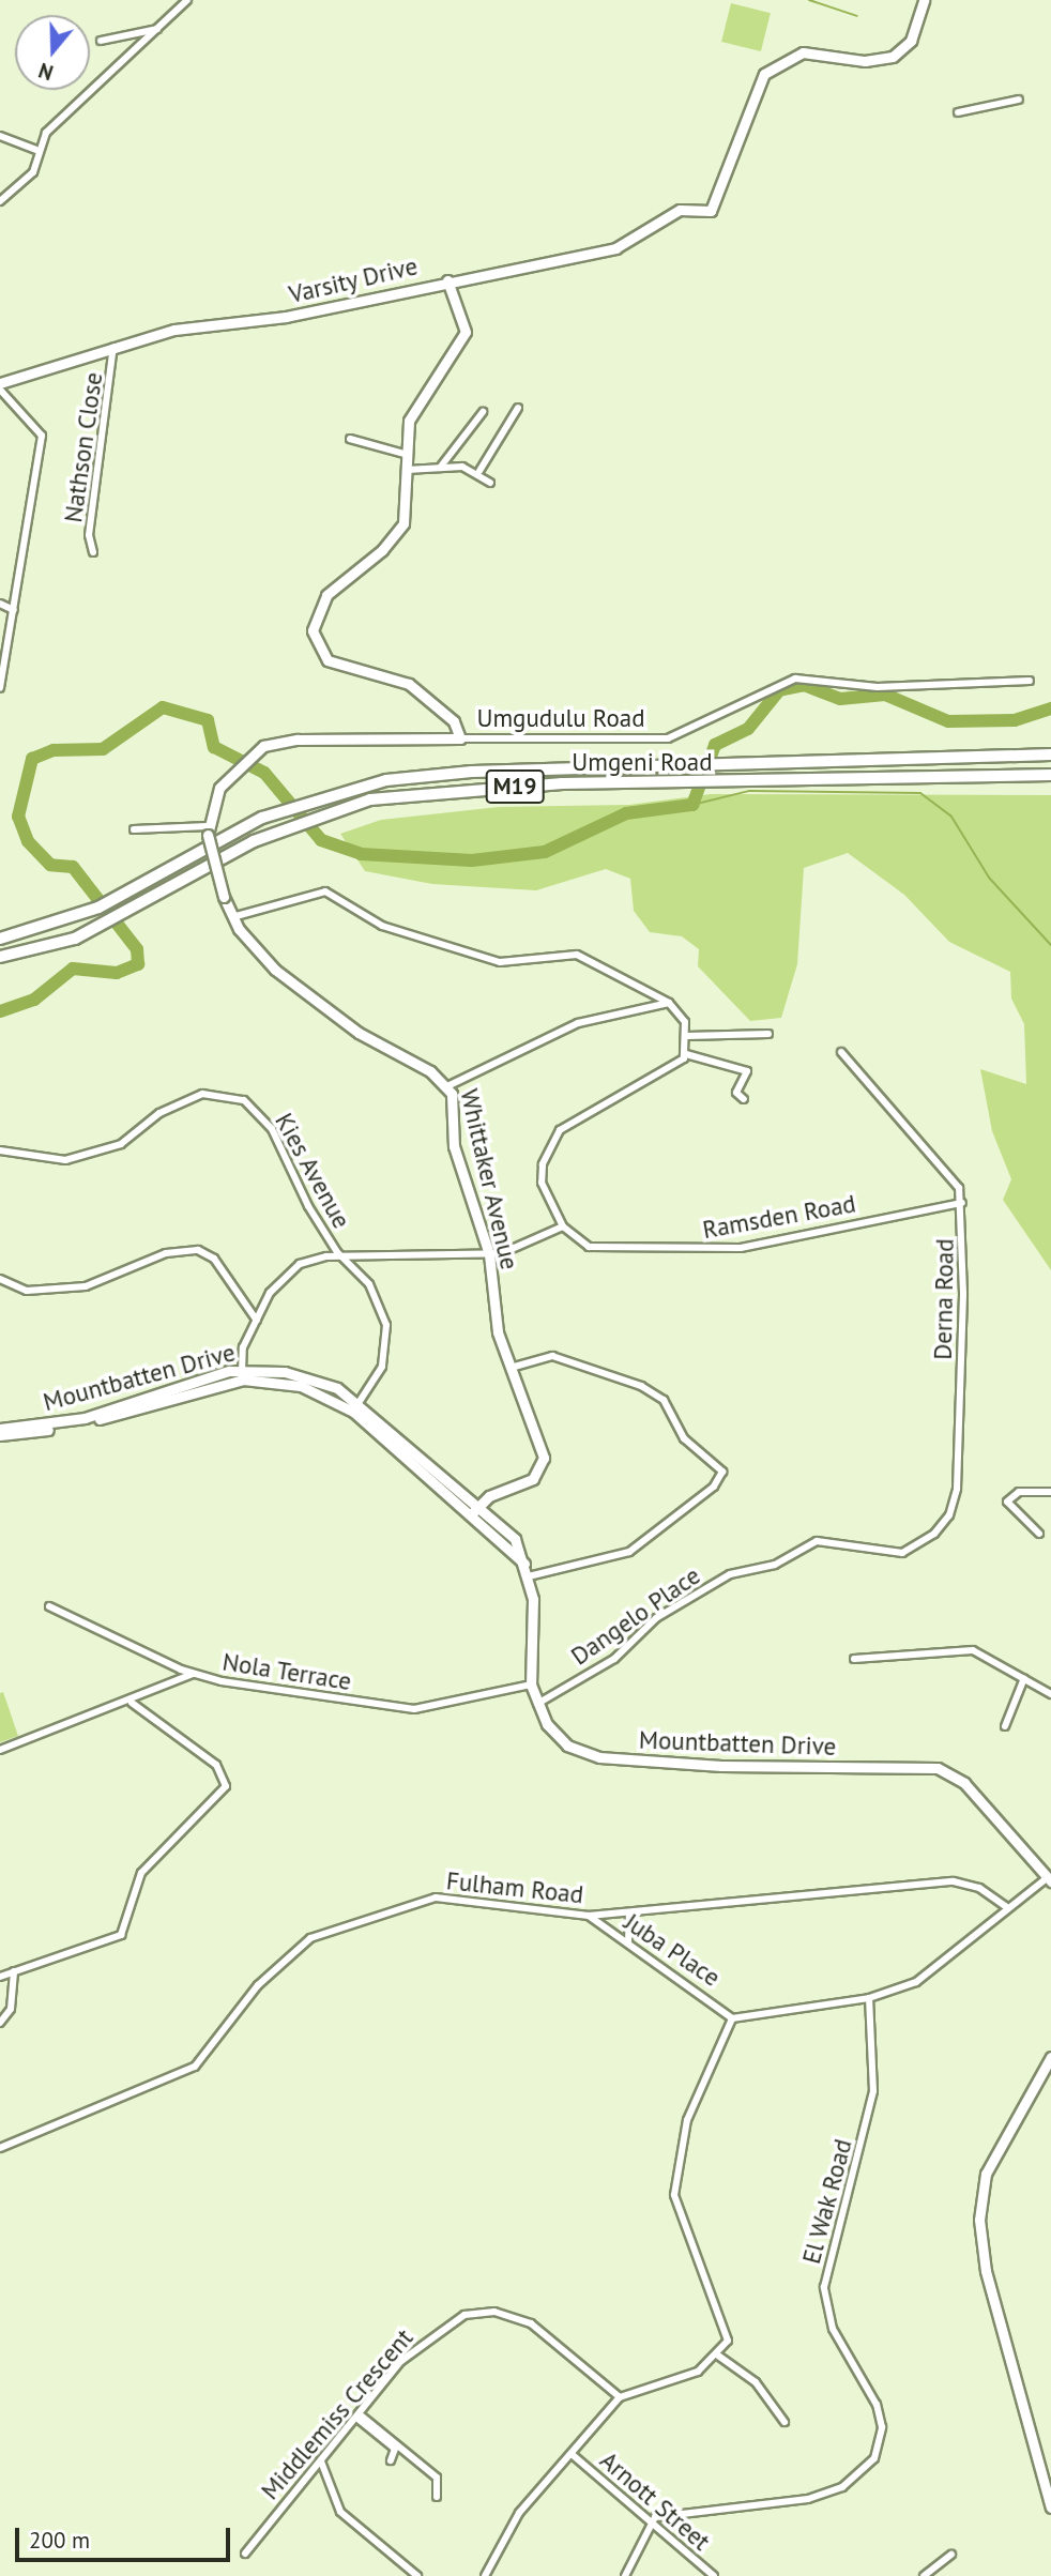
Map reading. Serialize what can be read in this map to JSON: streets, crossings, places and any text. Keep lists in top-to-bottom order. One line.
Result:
{"streets":{"highway":["Umgeni Road","M19"],"street":["Varsity Drive","Nathson Close","Umgudulu Road","Kies Avenue","Whittaker Avenue","Ramsden Road","Derna Road","Mountbatten Drive","Dangelo Place","Nola Terrace","Fulham Road","Juba Place","El Wak Road","Middlemiss Crescent","Arnott Street"]},"crossings":[["Varsity Drive","Nathson Close"],["Varsity Drive","Umgudulu Road"],["Kies Avenue","Mountbatten Drive"],["Whittaker Avenue","Mountbatten Drive"],["Ramsden Road","Derna Road"],["Derna Road","Dangelo Place"],["Mountbatten Drive","Dangelo Place"],["Mountbatten Drive","Nola Terrace"],["Fulham Road","Juba Place"],["El Wak Road","Arnott Street"]],"scale_bar":"200 m","north":"bottom"}
